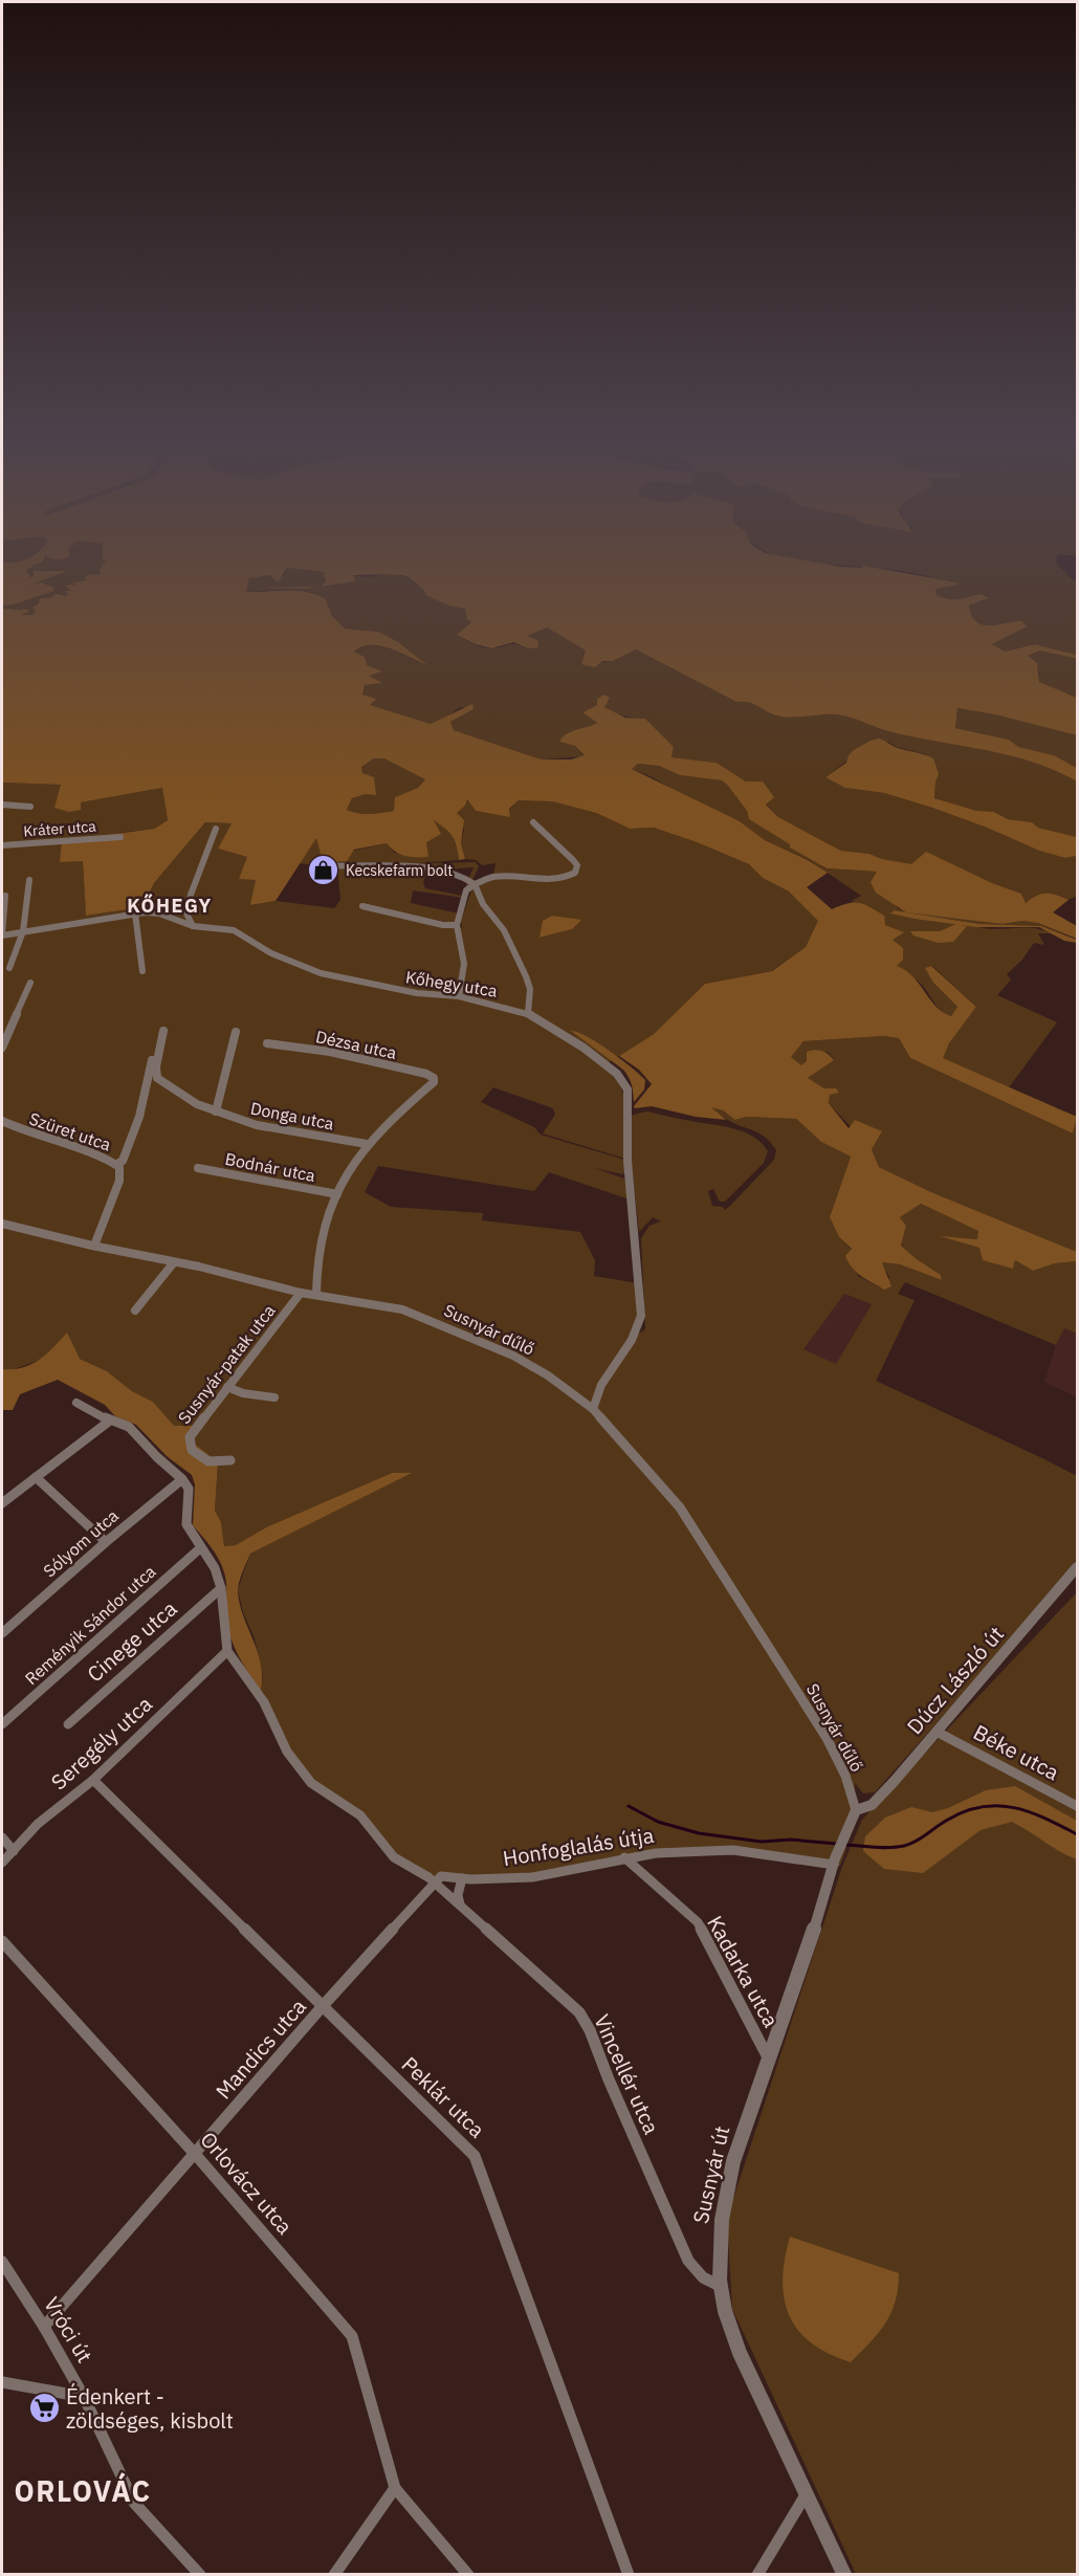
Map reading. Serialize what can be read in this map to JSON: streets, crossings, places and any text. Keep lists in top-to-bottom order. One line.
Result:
{"streets":{"street":["Kráter utca","Kőhegy utca","Dézsa utca","Donga utca","Szüret utca","Bodnár utca","Susnyár dűlő","Susnyár-patak utca","Sólyom utca","Reményik Sándor utca","Cinege utca","Dúcz László út","Seregély utca","Béke utca","Honfoglalás útja","Kadarka utca","Mandics utca","Vincellér utca","Peklár utca","Susnyár út","Orlovácz utca","Vróci út"]},"crossings":[["Kőhegy utca","Susnyár dűlő"],["Dézsa utca","Donga utca"],["Szüret utca","Susnyár dűlő"],["Susnyár dűlő","Susnyár-patak utca"],["Susnyár dűlő","Dúcz László út"],["Susnyár dűlő","Susnyár út"],["Dúcz László út","Béke utca"],["Dúcz László út","Susnyár út"],["Seregély utca","Peklár utca"],["Honfoglalás útja","Kadarka utca"],["Honfoglalás útja","Mandics utca"],["Honfoglalás útja","Vincellér utca"],["Honfoglalás útja","Susnyár út"],["Kadarka utca","Susnyár út"],["Mandics utca","Vincellér utca"],["Mandics utca","Peklár utca"],["Mandics utca","Orlovácz utca"],["Mandics utca","Vróci út"],["Vincellér utca","Susnyár út"]],"districts":["KŐHEGY","ORLOVÁC"],"places":{"shop":["Kecskefarm bolt"],"supermarket":["Édenkert - zöldséges, kisbolt"]}}
